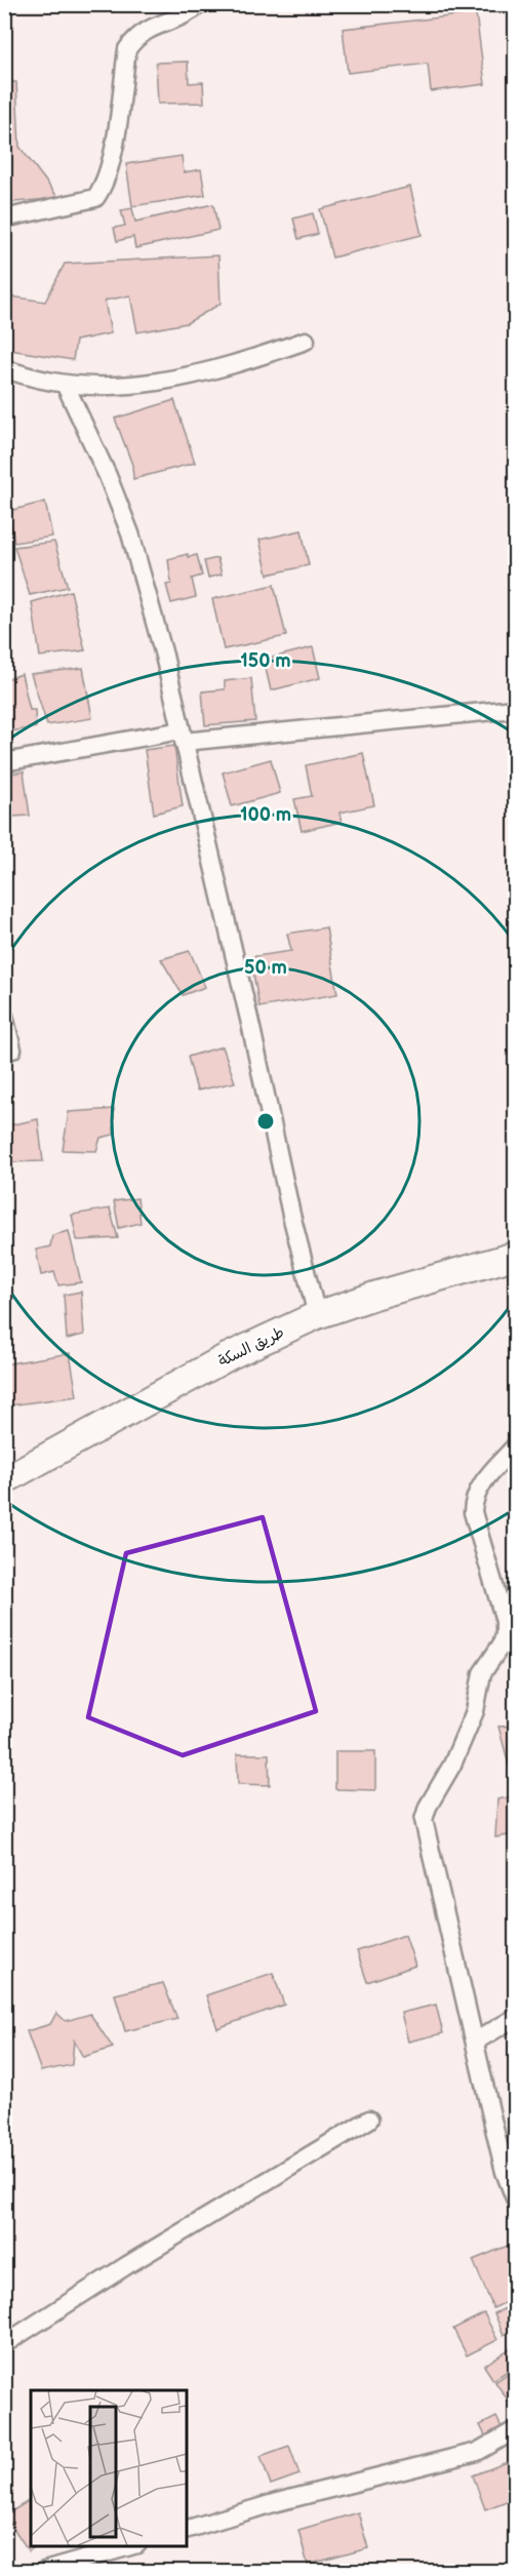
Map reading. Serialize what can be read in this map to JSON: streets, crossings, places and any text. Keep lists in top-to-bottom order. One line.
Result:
{"streets":{"main road":["طريق السكة"]},"rings":["150 m","100 m","50 m"]}
